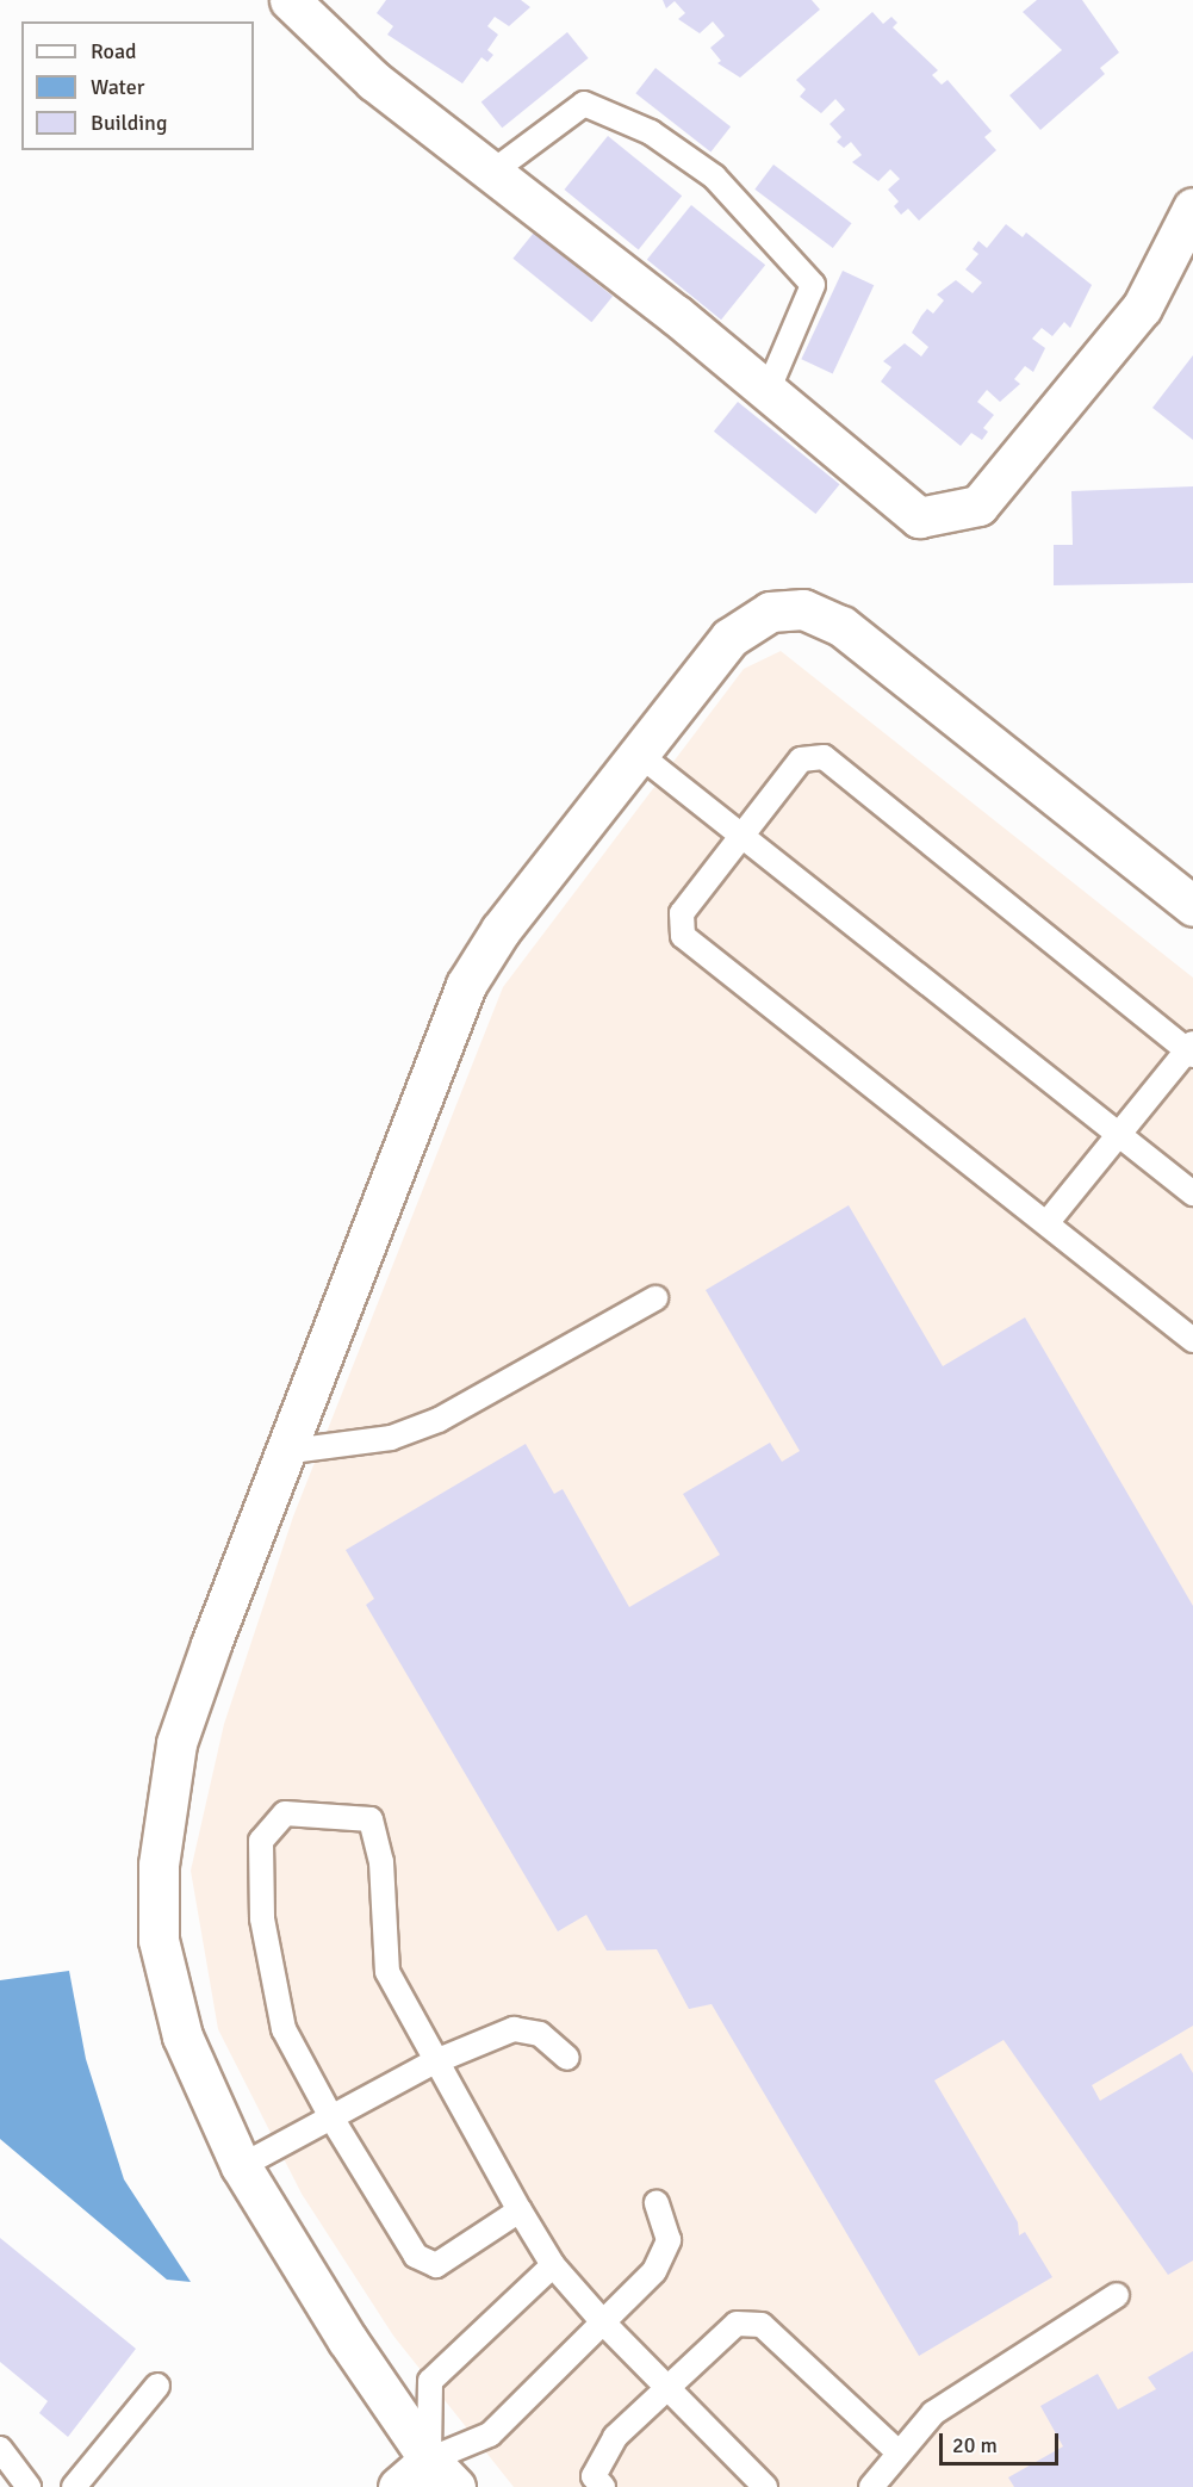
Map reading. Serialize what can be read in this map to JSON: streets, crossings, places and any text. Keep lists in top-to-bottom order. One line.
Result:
{"legend":["Road","Water","Building"],"scale_bar":"20 m"}
